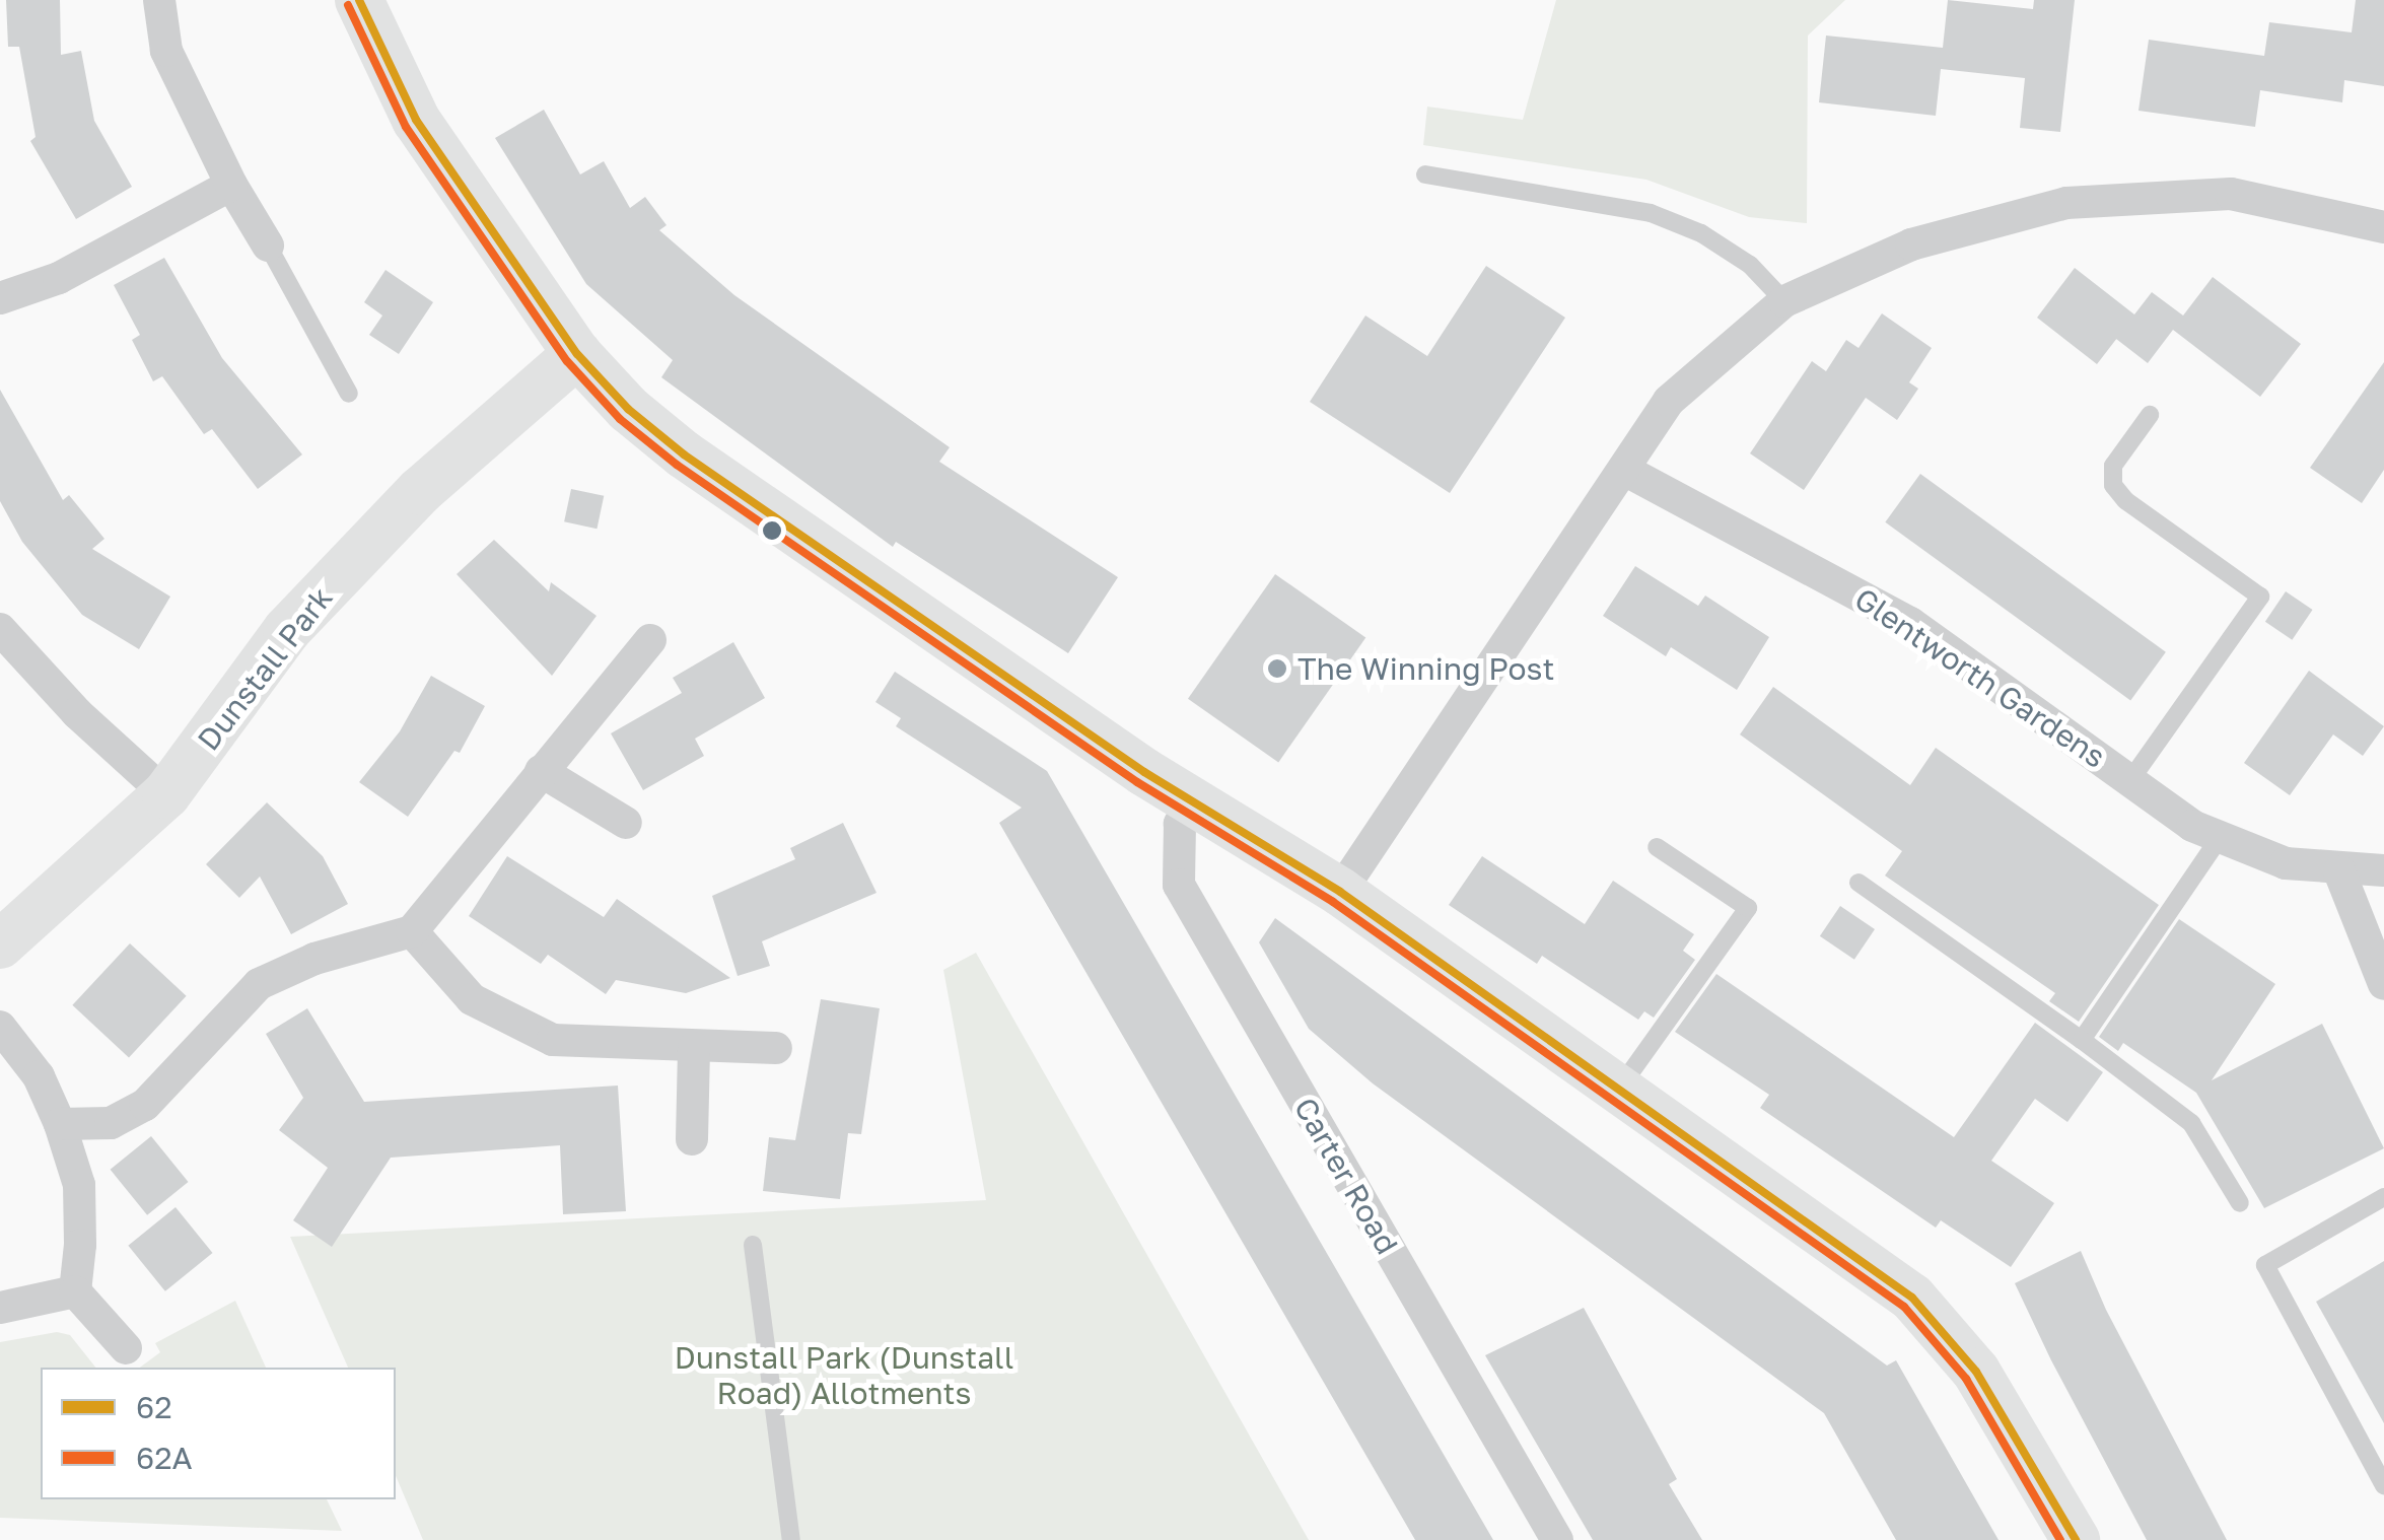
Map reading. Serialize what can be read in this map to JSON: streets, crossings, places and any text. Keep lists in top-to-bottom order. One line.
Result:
{"streets":{"street":["Dunstall Park","Glentworth Gardens","Carter Road"]},"parks":["Dunstall Park (Dunstall Road) Allotments"],"places":["The Winning Post"],"lines":["transit line 62","transit line 62A"],"legend":["62","62A"]}
